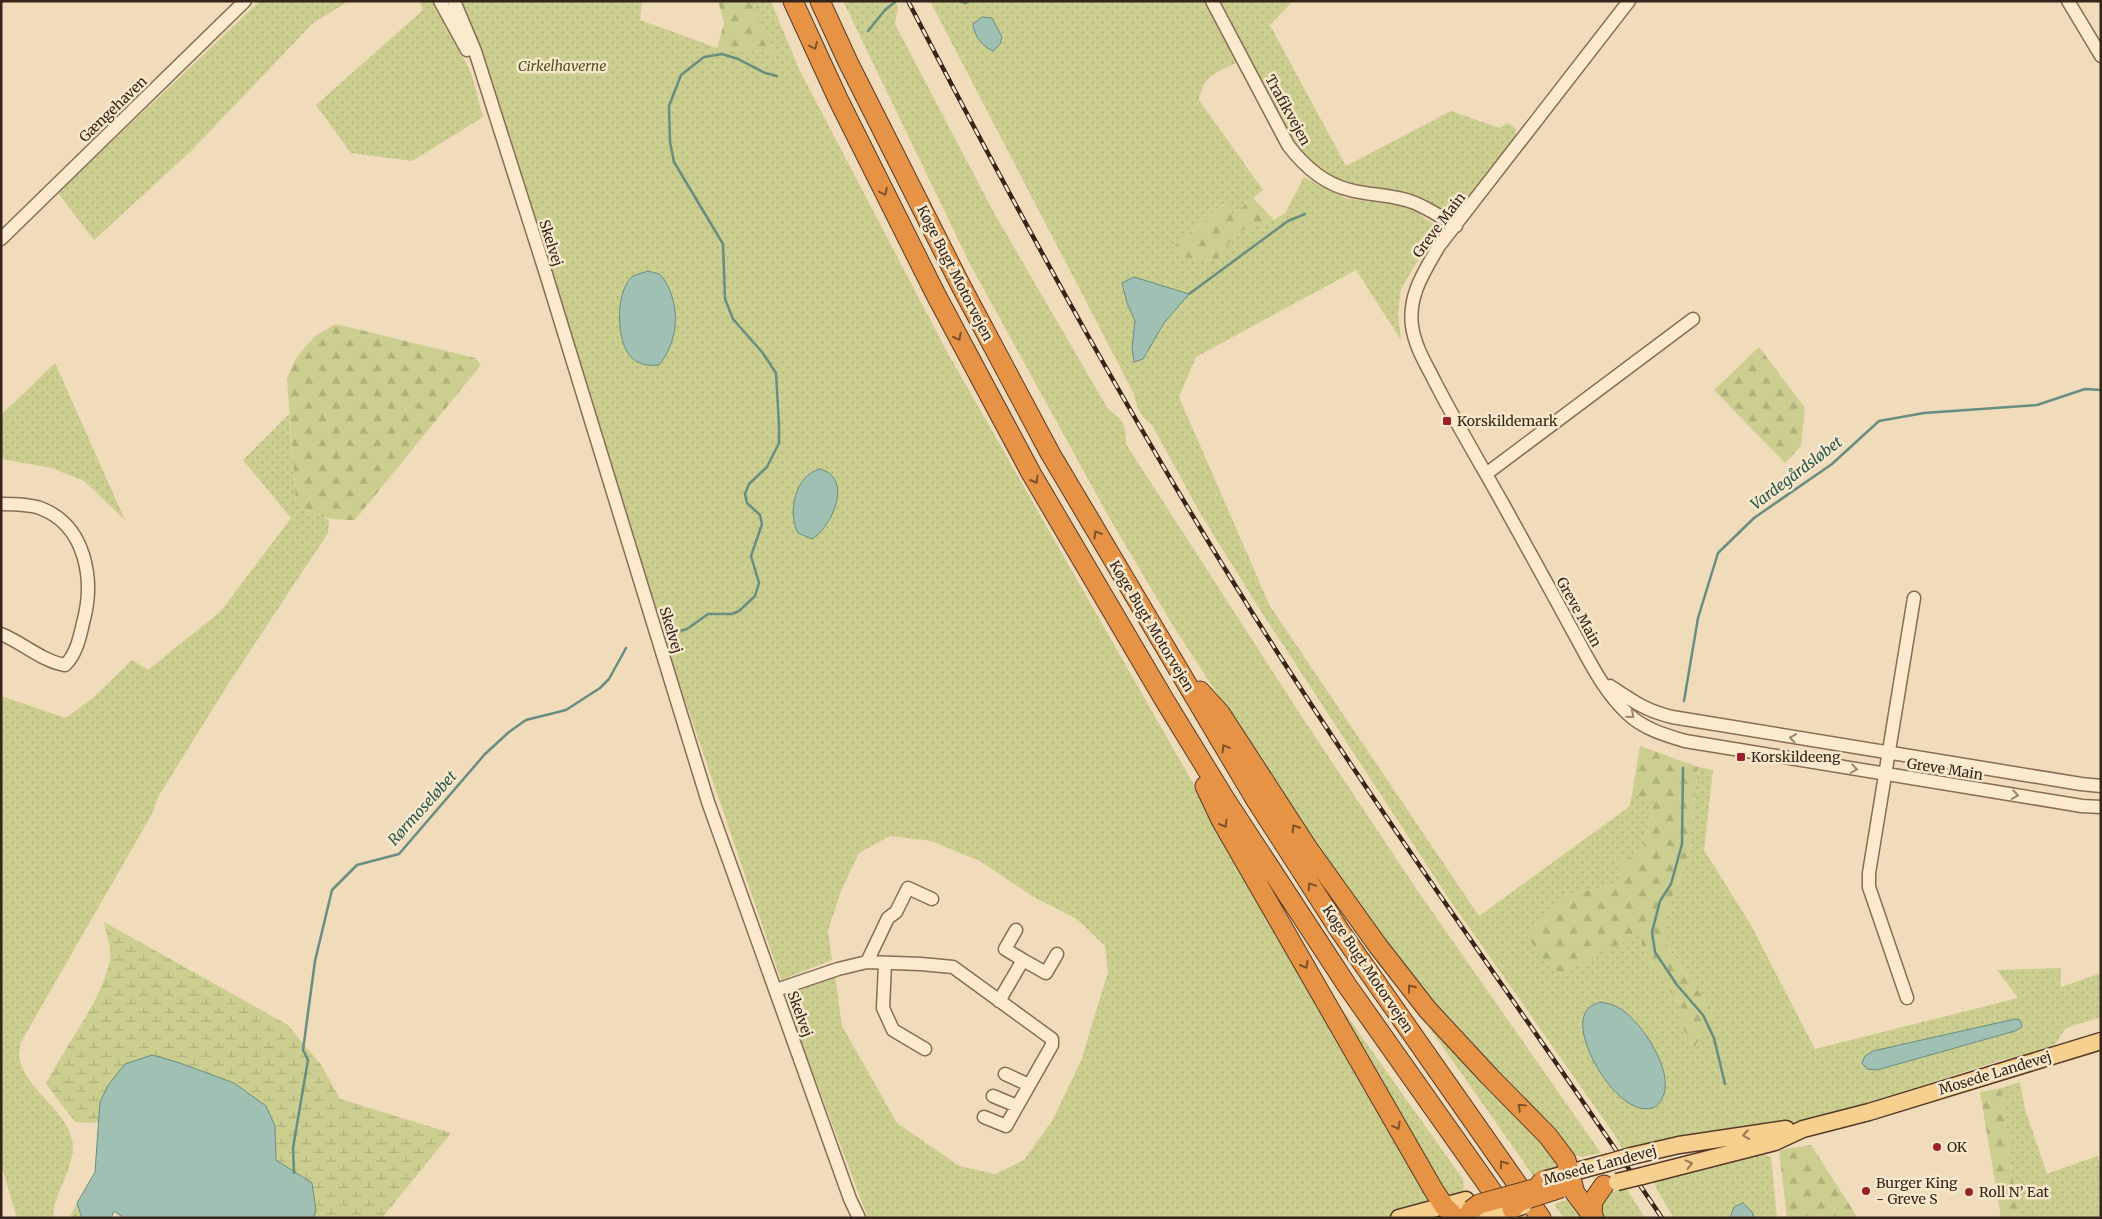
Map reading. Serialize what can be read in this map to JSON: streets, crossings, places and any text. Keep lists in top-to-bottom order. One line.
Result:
{"streets":{"highway":["Køge Bugt Motorvejen"],"main road":["Mosede Landevej"],"street":["Gængehaven","Trafikvejen","Greve Main","Skelvej"]},"crossings":[["Trafikvejen","Greve Main"]],"water":["Vardegårdsløbet","Rørmoseløbet"],"parks":["Cirkelhaverne"],"places":{"transit":["Korskildemark","Korskildeeng"],"other":["OK","Burger King - Greve S","Roll N’ Eat"]}}
